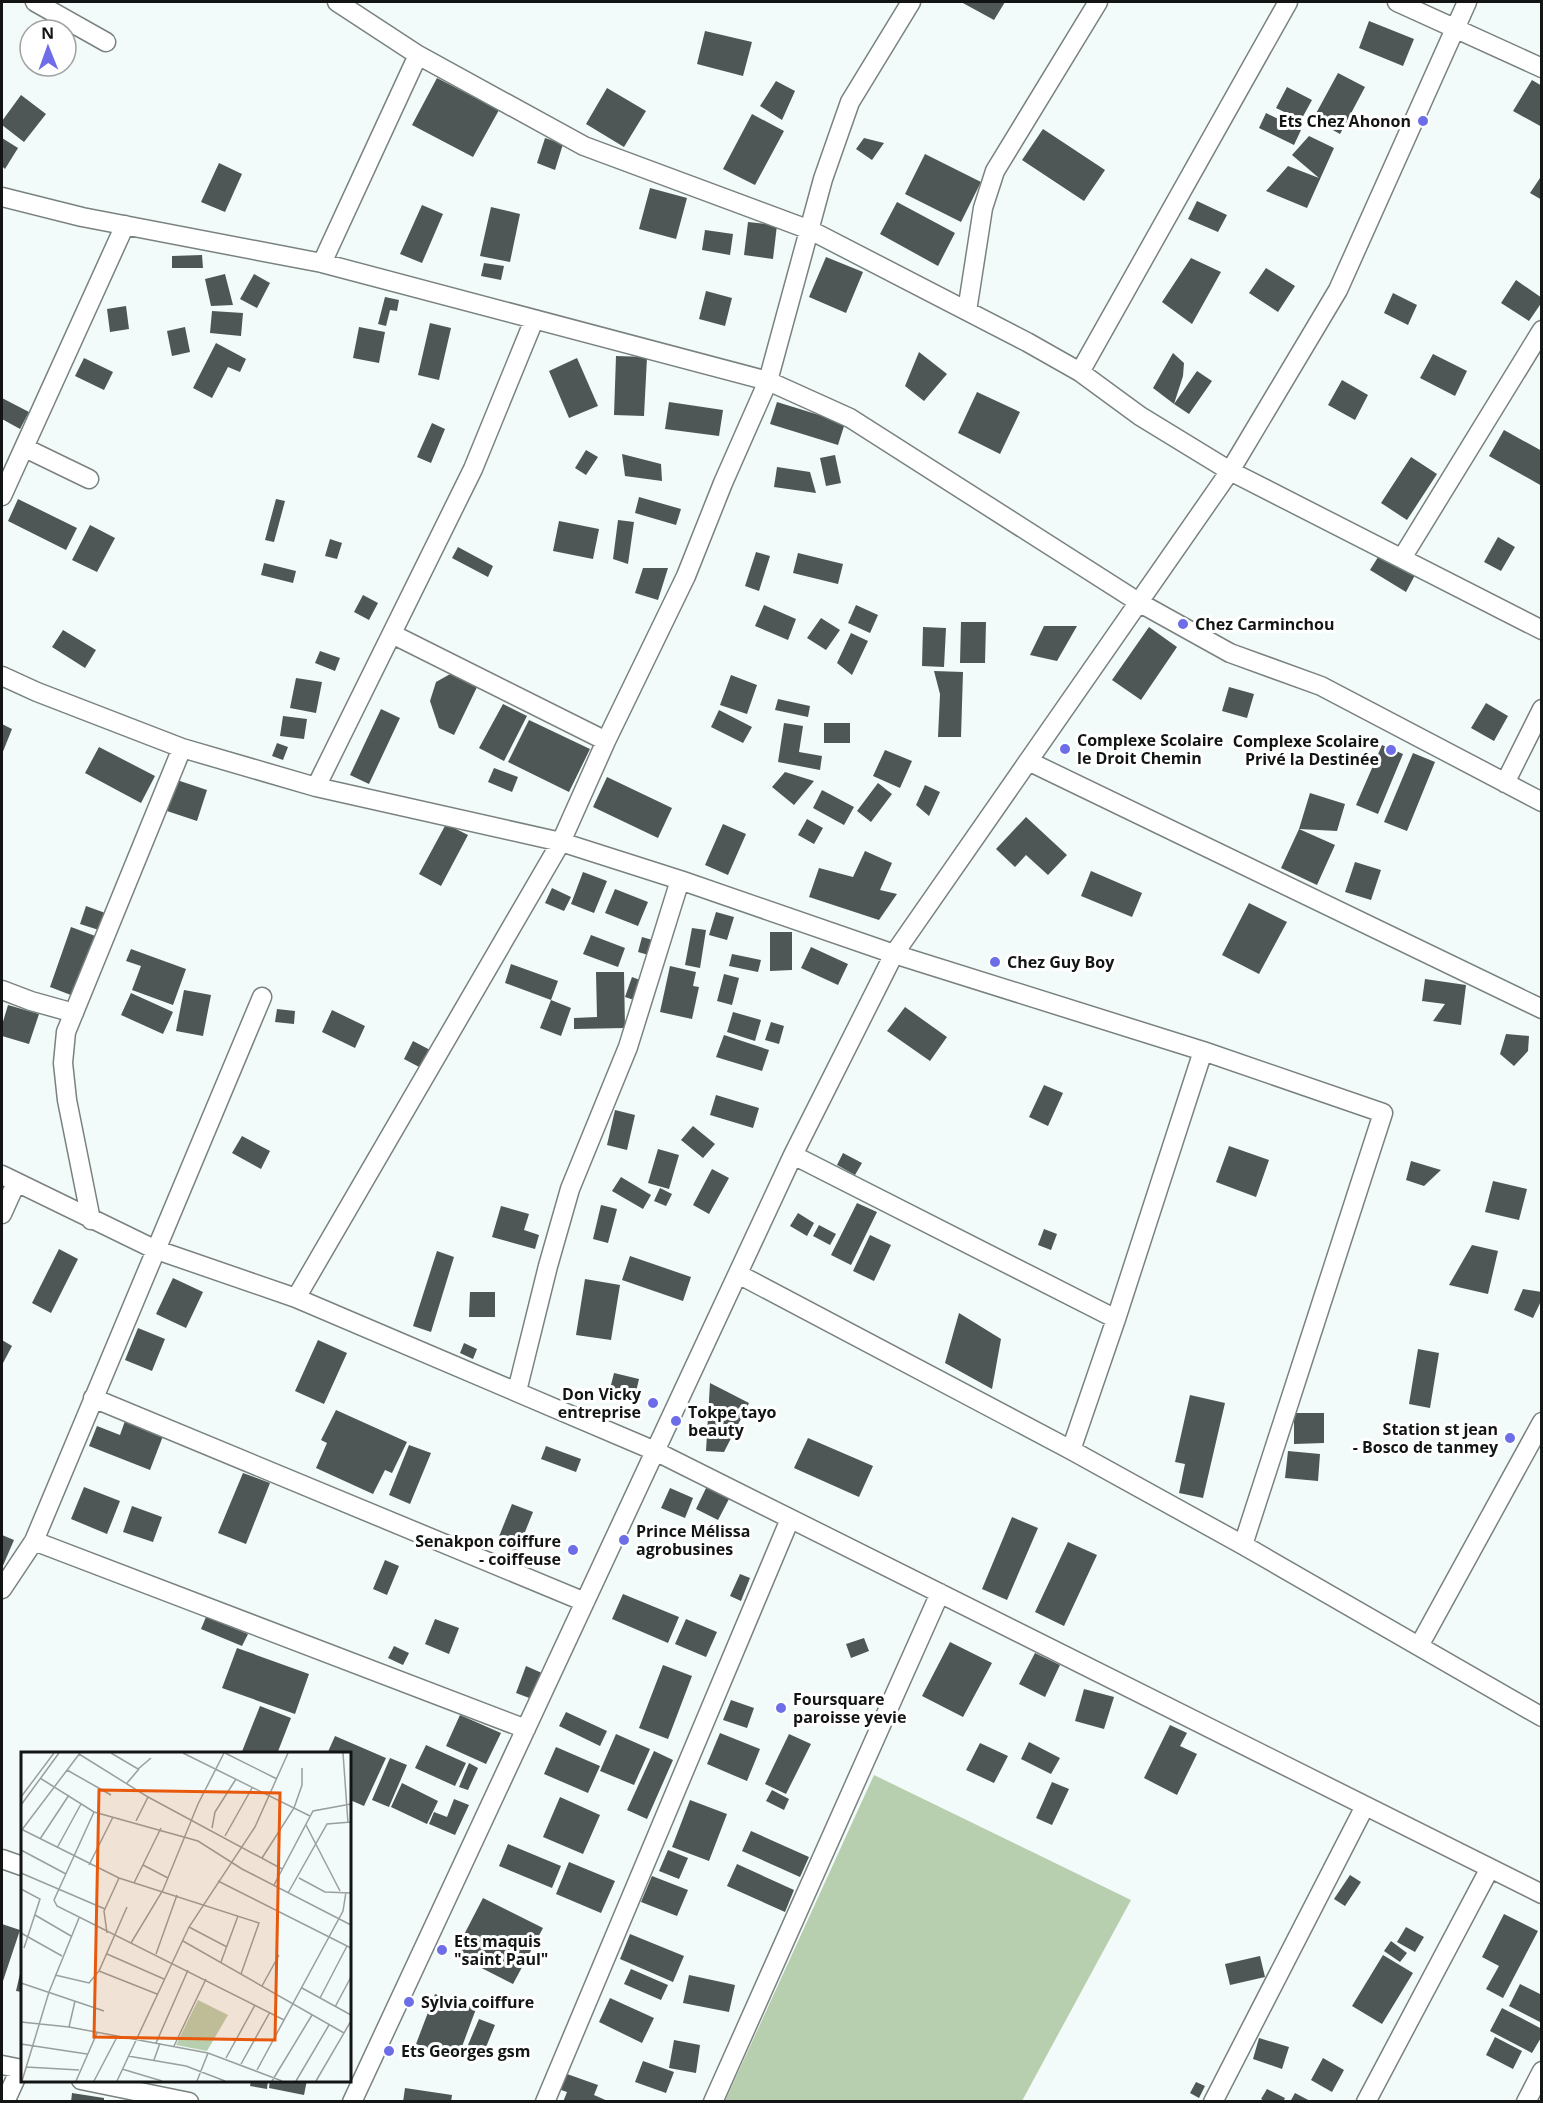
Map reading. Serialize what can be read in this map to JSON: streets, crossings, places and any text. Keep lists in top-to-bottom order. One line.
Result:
{"places":["Ets Chez Ahonon","Chez Carminchou","Complexe Scolaire le Droit Chemin","Complexe Scolaire Privé la Destinée","Chez Guy Boy","Don Vicky entreprise","Tokpe tayo beauty","Station st jean - Bosco de tanmey","Prince Mélissa agrobusines","Senakpon coiffure - coiffeuse","Foursquare paroisse yevie","Ets maquis \"saint Paul\"","Sylvia coiffure","Ets Georges gsm"],"north":"top"}
